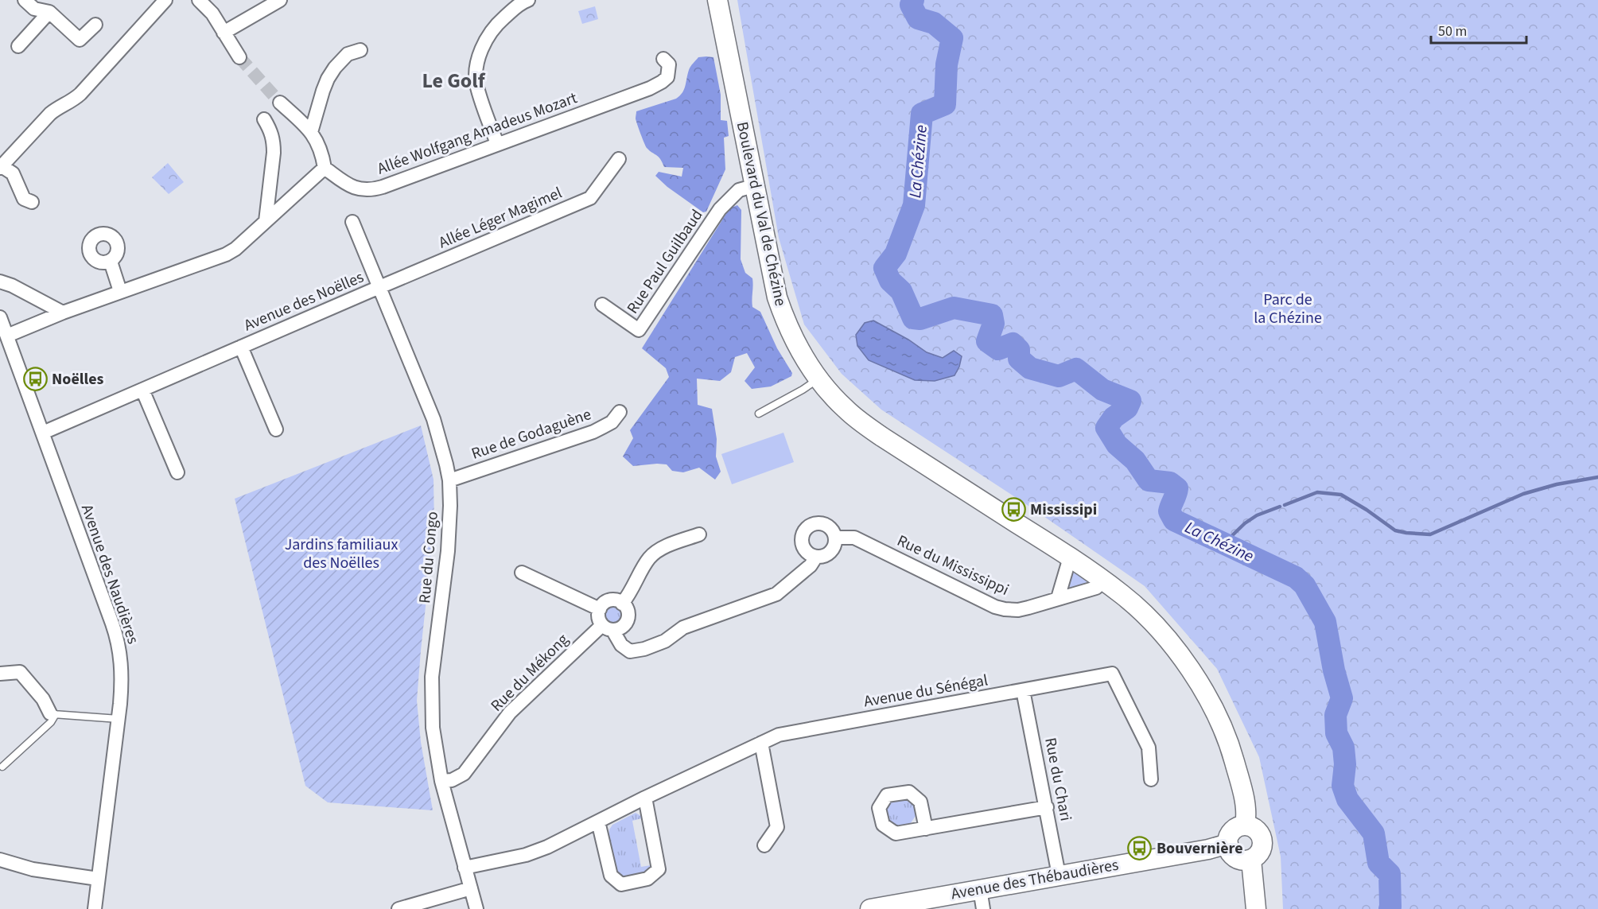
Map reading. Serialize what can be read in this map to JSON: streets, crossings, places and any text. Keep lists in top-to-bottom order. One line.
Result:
{"streets":{"street":["Allée Wolfgang Amadeus Mozart","Boulevard du Val de Chézine","Allée Léger Magimel","Rue Paul Guilbaud","Avenue des Noëlles","Rue de Godaguène","Rue du Congo","Rue du Mississippi","Avenue des Naudières","Rue du Mékong","Avenue du Sénégal","Rue du Chari","Avenue des Thébaudières"]},"crossings":[["Boulevard du Val de Chézine","Rue Paul Guilbaud"],["Boulevard du Val de Chézine","Rue du Mississippi"],["Boulevard du Val de Chézine","Avenue des Thébaudières"],["Allée Léger Magimel","Avenue des Noëlles"],["Allée Léger Magimel","Rue du Congo"],["Avenue des Noëlles","Rue du Congo"],["Avenue des Noëlles","Avenue des Naudières"],["Rue de Godaguène","Rue du Congo"],["Rue du Congo","Rue du Mékong"],["Rue du Congo","Avenue du Sénégal"],["Avenue du Sénégal","Rue du Chari"],["Rue du Chari","Avenue des Thébaudières"]],"districts":["Le Golf"],"water":["La Chézine"],"parks":["Parc de la Chézine","Jardins familiaux des Noëlles"],"places":{"bus stop":["Noëlles","Mississipi","Bouvernière"]},"scale_bar":"50 m"}
